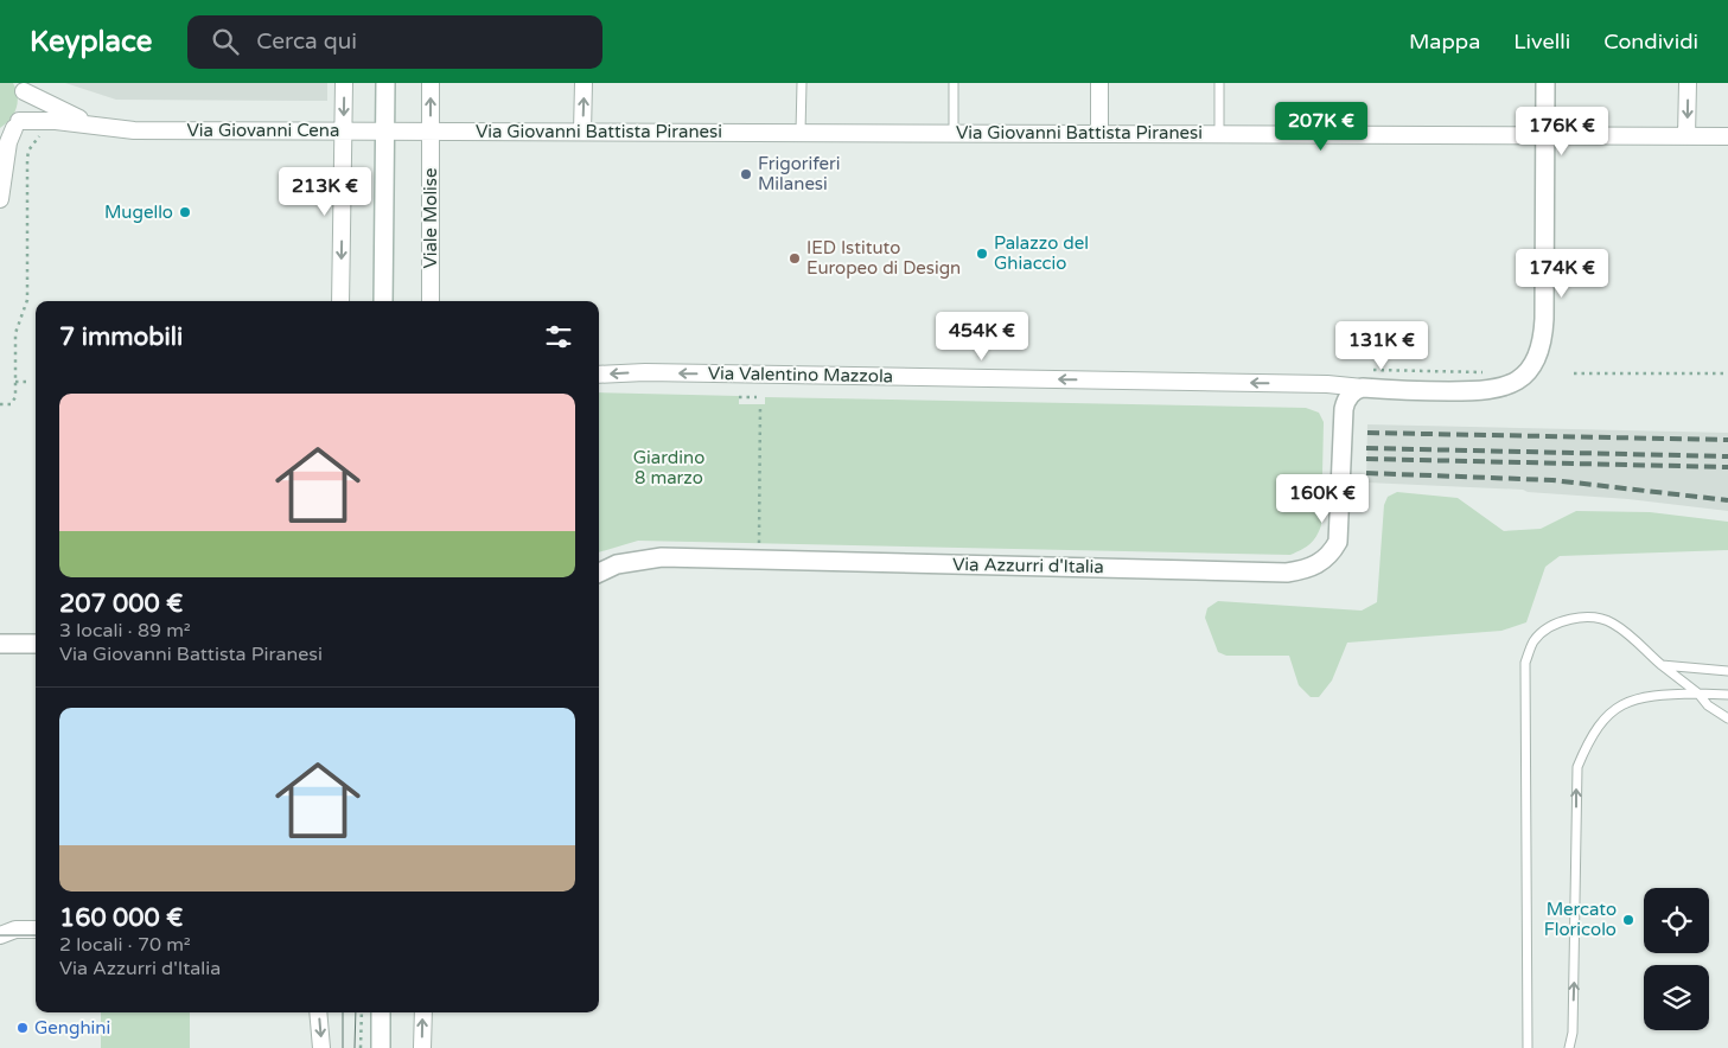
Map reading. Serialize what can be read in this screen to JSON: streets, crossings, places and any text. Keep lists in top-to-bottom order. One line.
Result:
{"streets":{"street":["Via Giovanni Cena","Via Giovanni Battista Piranesi","Viale Molise","Via Valentino Mazzola","Via Azzurri d'Italia"]},"crossings":[["Via Giovanni Cena","Via Giovanni Battista Piranesi"],["Via Giovanni Cena","Viale Molise"],["Via Giovanni Battista Piranesi","Viale Molise"],["Via Valentino Mazzola","Via Azzurri d'Italia"]],"one_way":["Via Valentino Mazzola"],"parks":["Giardino 8 marzo"],"places":["Frigoriferi Milanesi","Mugello","Palazzo del Ghiaccio","IED Istituto Europeo di Design","Mercato Floricolo","Genghini"],"page":{"header":"Keyplace","search":"Cerca qui","nav":["Mappa","Livelli","Condividi"],"price":["207K €","176K €","213K €","174K €","454K €","131K €","160K €"],"heading":"7 immobili","list":[{"name":"207 000 €","note":"3 locali · 89 m² · Via Giovanni Battista Piranesi"},{"name":"160 000 €","note":"2 locali · 70 m² · Via Azzurri d'Italia"}]}}
